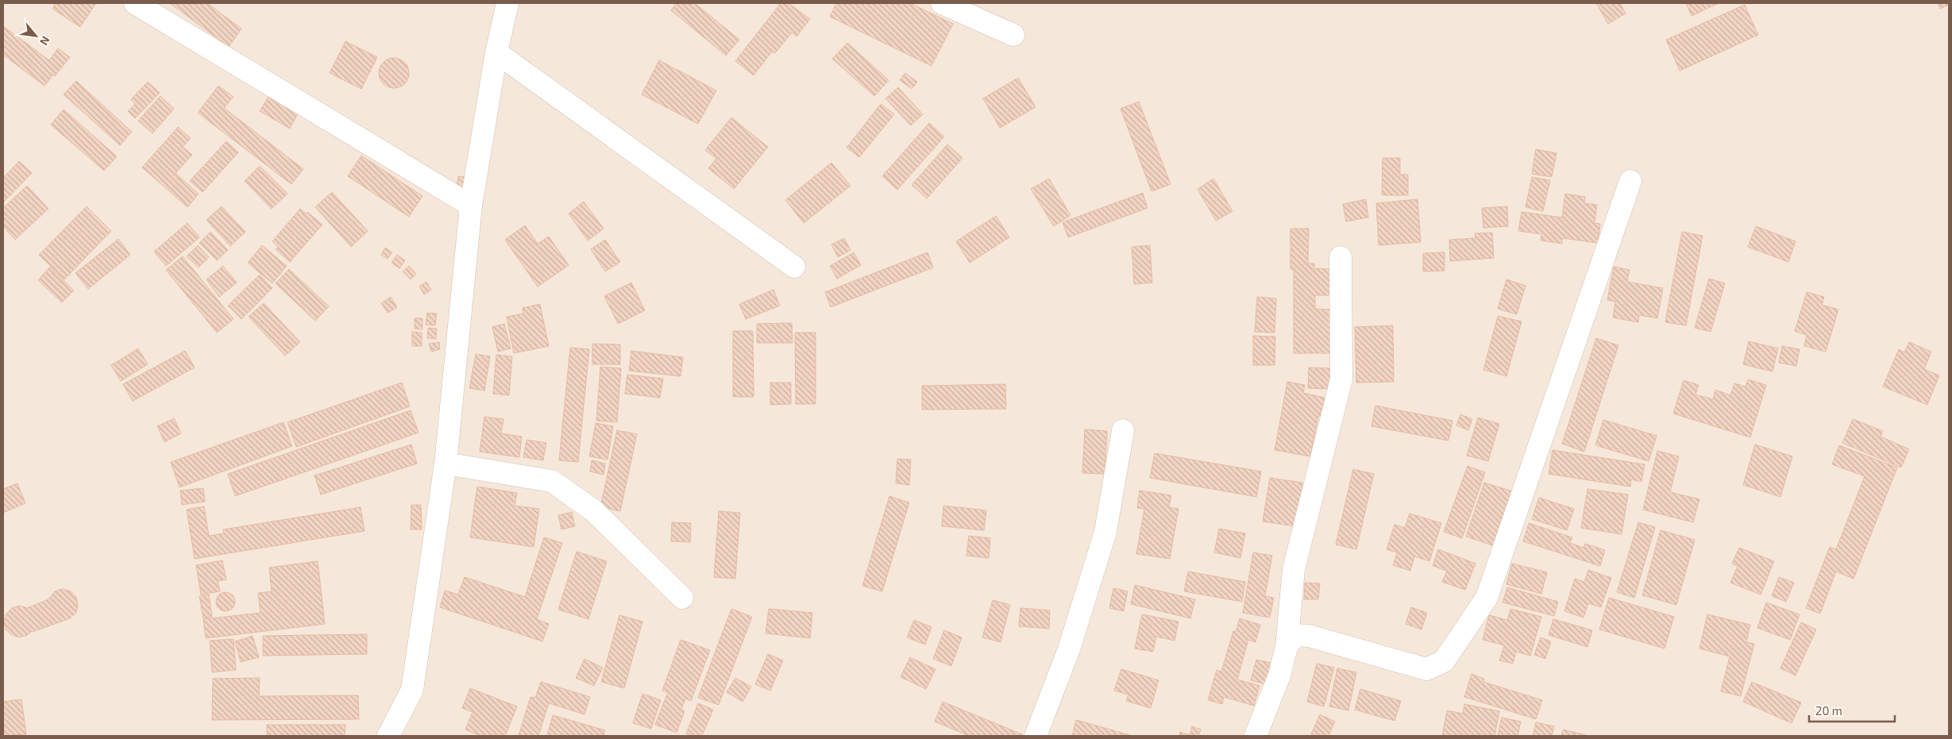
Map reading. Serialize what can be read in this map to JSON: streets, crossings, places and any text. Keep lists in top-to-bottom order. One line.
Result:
{"scale_bar":"20 m","north":"bottom right"}
